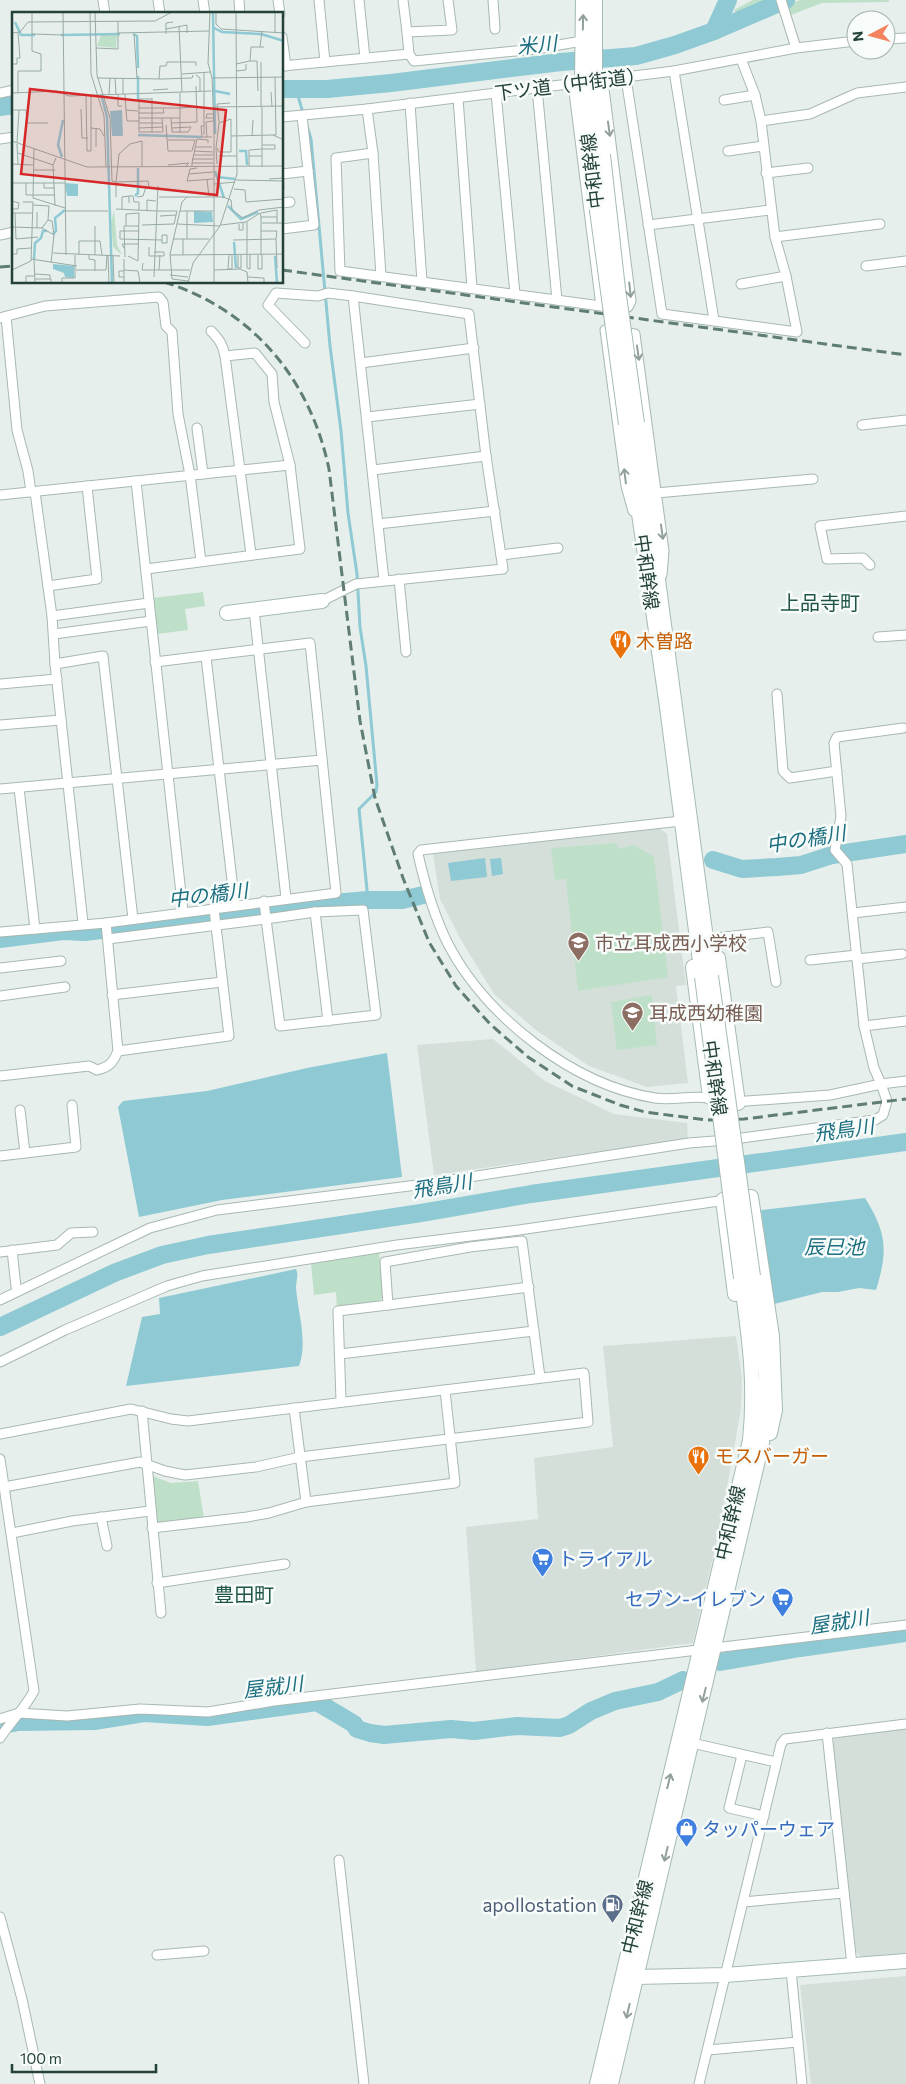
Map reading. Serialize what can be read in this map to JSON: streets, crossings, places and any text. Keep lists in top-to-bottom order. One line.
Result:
{"streets":{"main road":["中和幹線"],"street":["下ツ道（中街道）"]},"crossings":[["下ツ道（中街道）","中和幹線"]],"districts":["上品寺町","豊田町"],"water":["米川","中の橋川","飛鳥川","辰巳池","屋就川"],"places":{"restaurant":["木曽路","モスバーガー"],"school or university":["市立耳成西小学校","耳成西幼稚園"],"supermarket":["トライアル","セブン-イレブン"],"shop":["タッパーウェア"],"fuel station":["apollostation"]},"scale_bar":"100 m","north":"left"}
